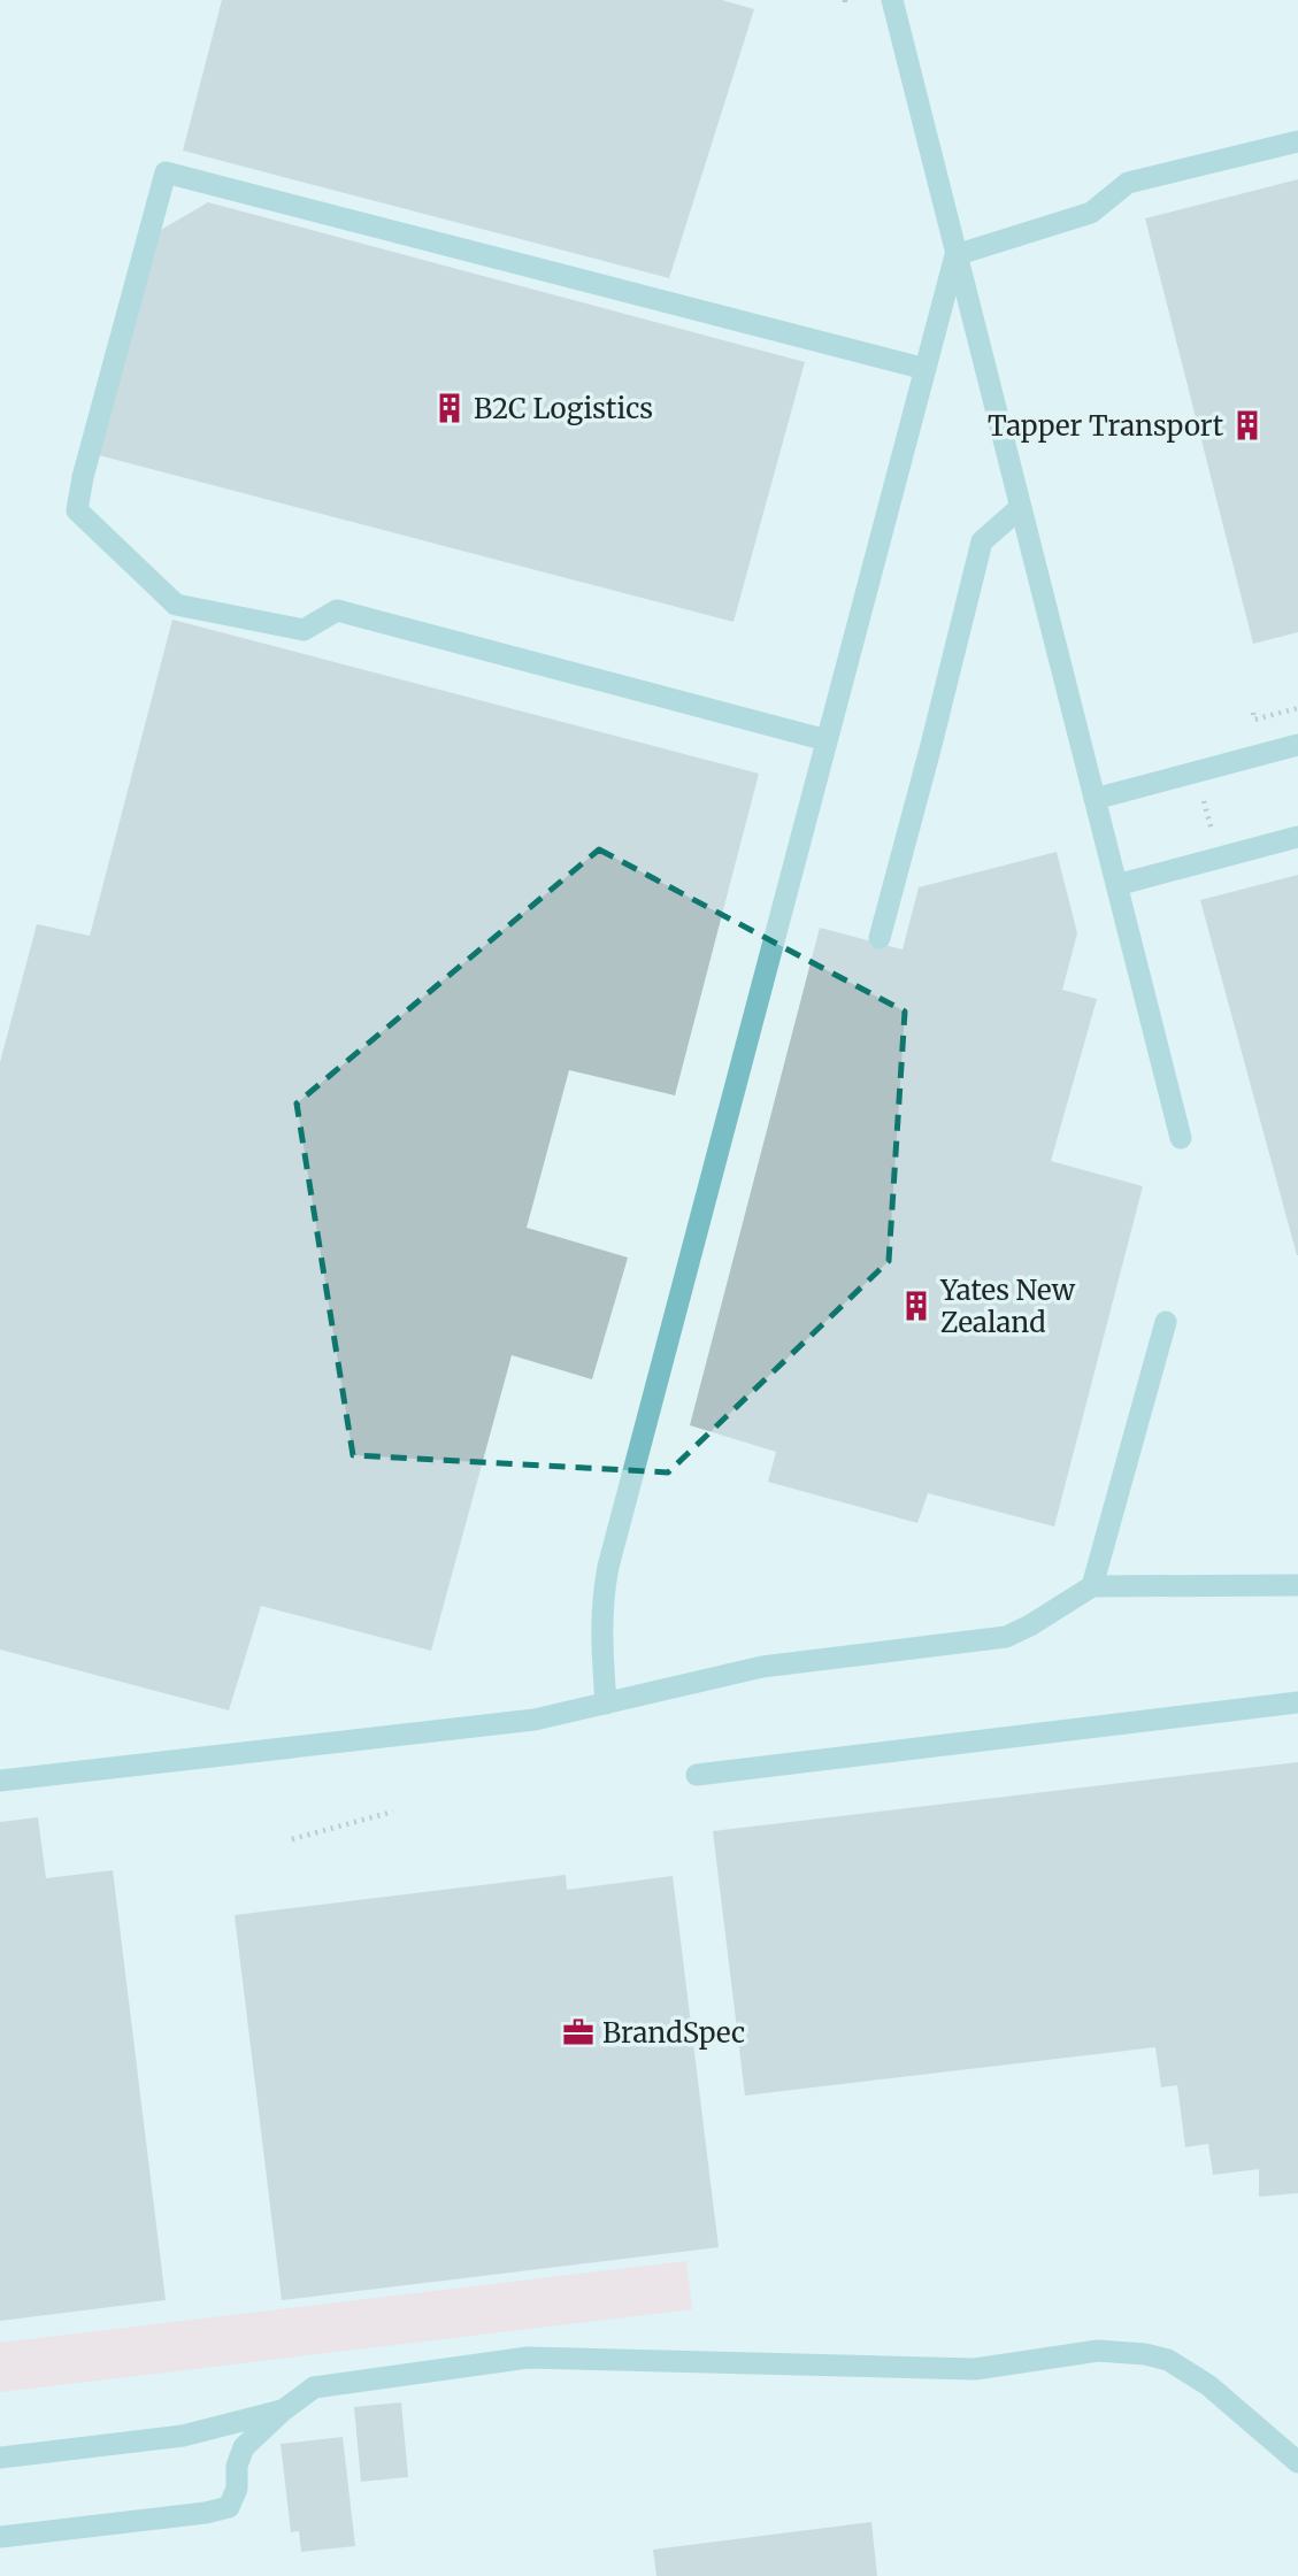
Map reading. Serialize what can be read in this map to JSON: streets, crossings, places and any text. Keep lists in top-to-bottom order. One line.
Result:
{"places":{"building":["B2C Logistics","Tapper Transport","Yates New Zealand"],"office":["BrandSpec"]}}
